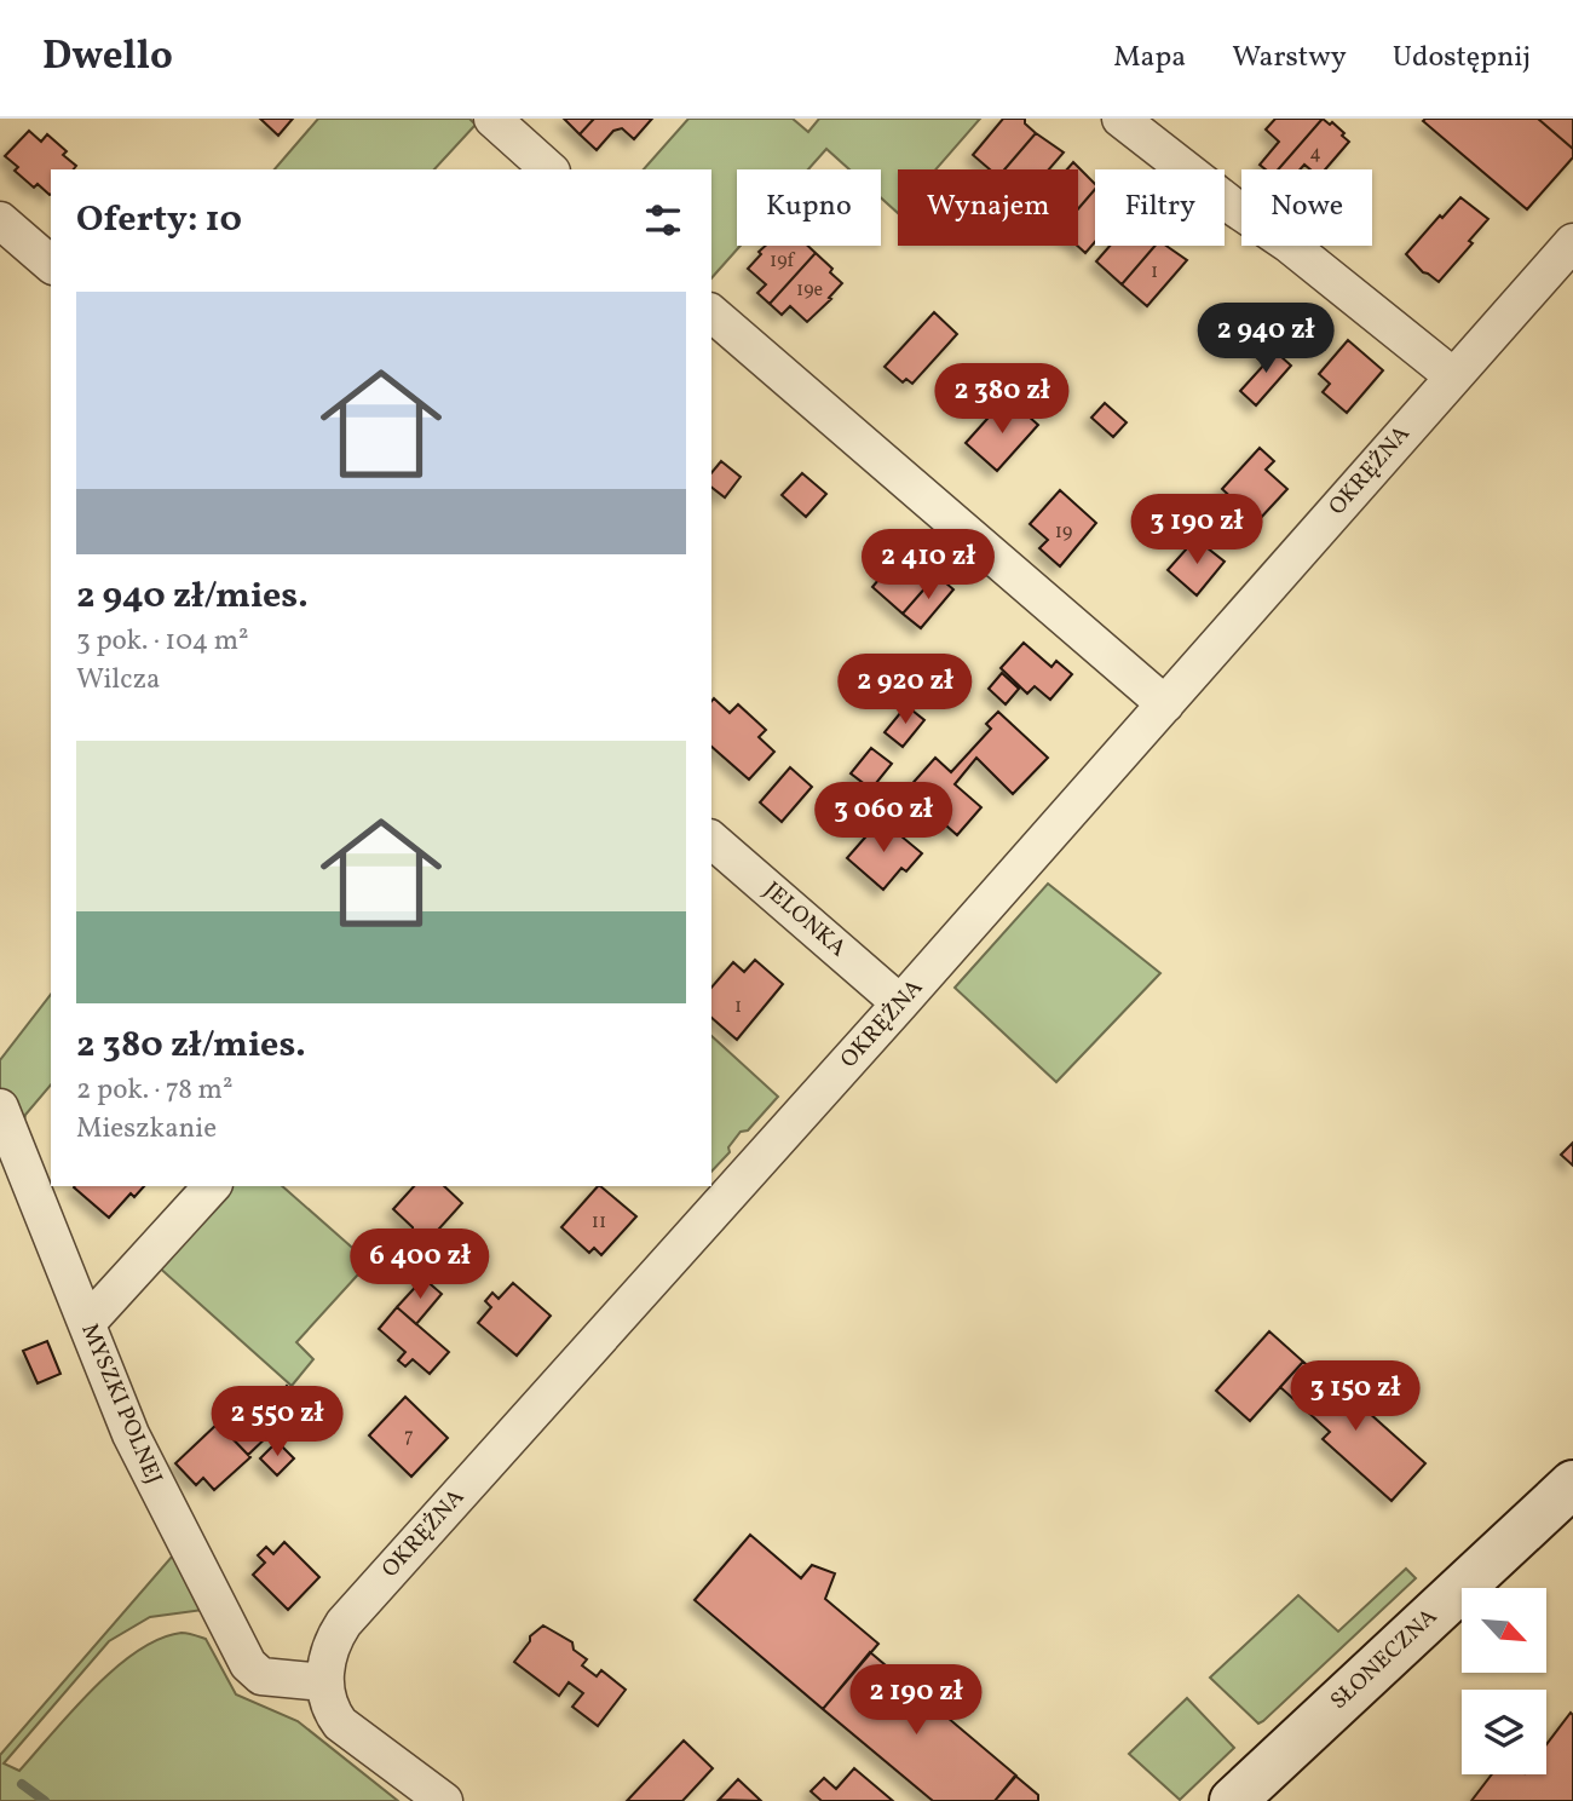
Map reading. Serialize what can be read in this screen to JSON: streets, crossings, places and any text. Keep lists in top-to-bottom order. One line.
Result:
{"streets":{"main road":["SŁONECZNA"],"street":["OKRĘŻNA","JELONKA","MYSZKI POLNEJ"]},"crossings":[["OKRĘŻNA","JELONKA"],["OKRĘŻNA","MYSZKI POLNEJ"]],"house_numbers":["4","19f","1","19e","19","1","11","7"],"north":"bottom right","page":{"header":"Dwello","nav":["Mapa","Warstwy","Udostępnij"],"chip":["Kupno","Wynajem","Filtry","Nowe"],"heading":"Oferty: 10","list":[{"name":"2 940 zł/mies.","note":"3 pok. · 104 m² · Wilcza"},{"name":"2 380 zł/mies.","note":"2 pok. · 78 m² · Mieszkanie"}],"price":["2 940 zł","2 380 zł","3 190 zł","2 410 zł","2 920 zł","3 060 zł","6 400 zł","3 150 zł","2 550 zł","2 190 zł"]}}
